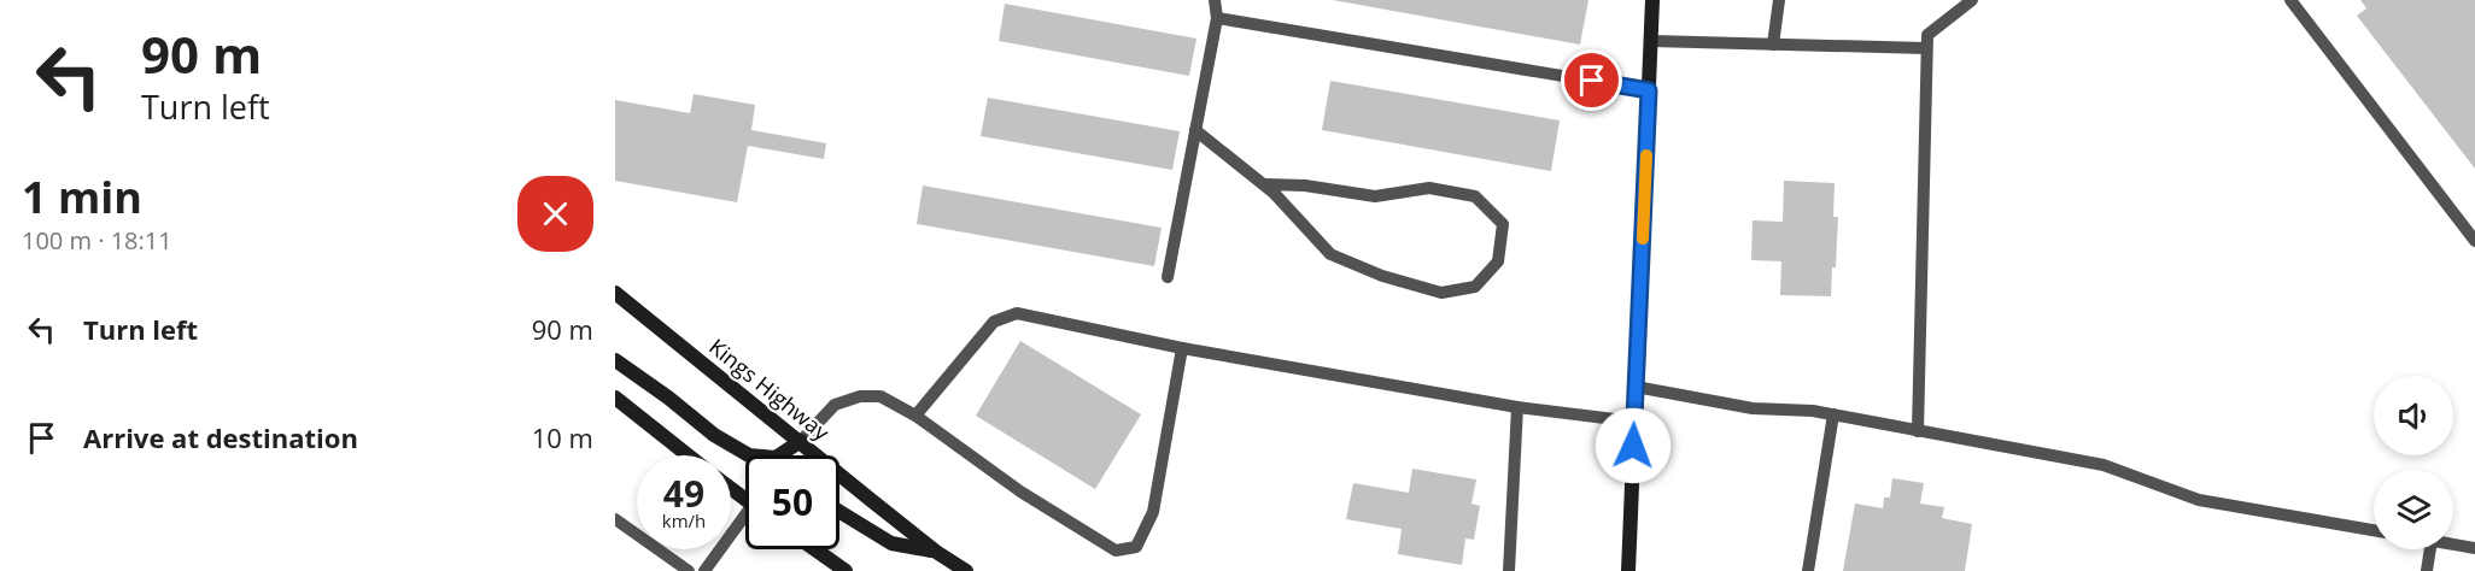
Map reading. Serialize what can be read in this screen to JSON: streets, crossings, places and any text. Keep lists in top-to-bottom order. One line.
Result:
{"streets":{"main road":["Kings Highway"]},"page":{"turn":["90 m","Turn left"],"heading":["1 min","100 m · 18:11"],"list":[{"name":"Turn left","value":"90 m"},{"name":"Arrive at destination","value":"10 m"}],"speed":"49 km/h","limit":"50"}}
